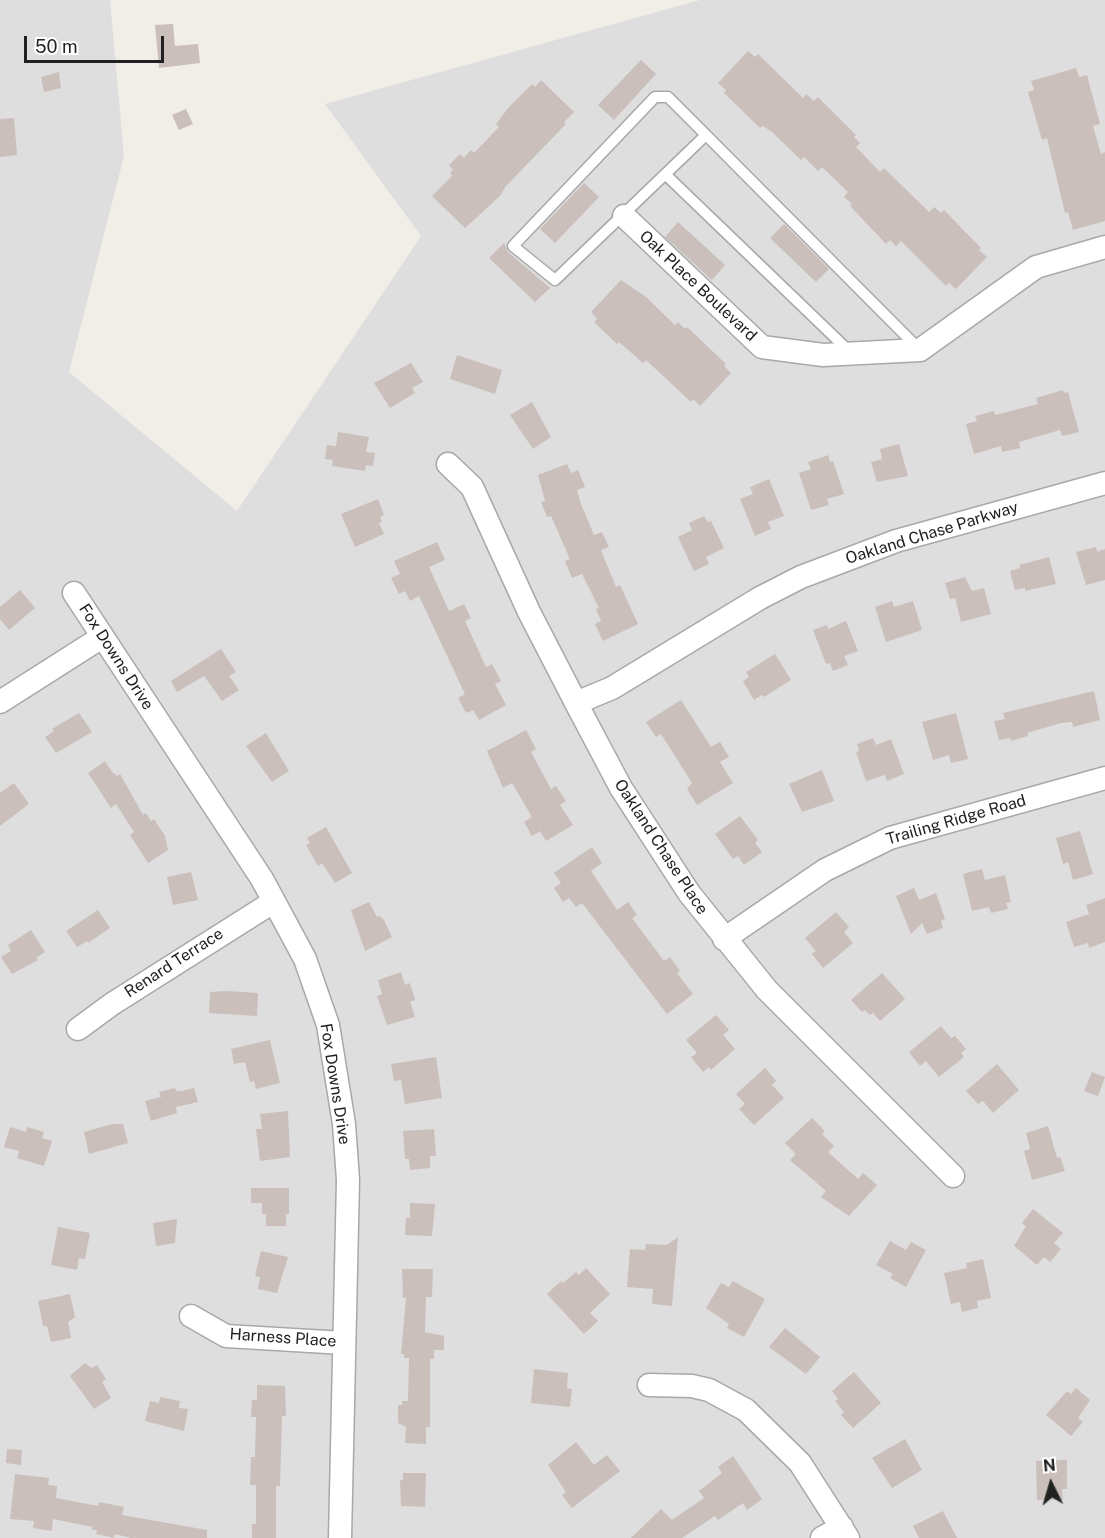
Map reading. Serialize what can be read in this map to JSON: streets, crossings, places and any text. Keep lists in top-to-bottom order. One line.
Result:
{"streets":{"street":["Oak Place Boulevard","Oakland Chase Parkway","Fox Downs Drive","Trailing Ridge Road","Oakland Chase Place","Renard Terrace","Harness Place"]},"crossings":[["Oakland Chase Parkway","Oakland Chase Place"],["Fox Downs Drive","Renard Terrace"],["Fox Downs Drive","Harness Place"],["Trailing Ridge Road","Oakland Chase Place"]],"scale_bar":"50 m","north":"top"}
